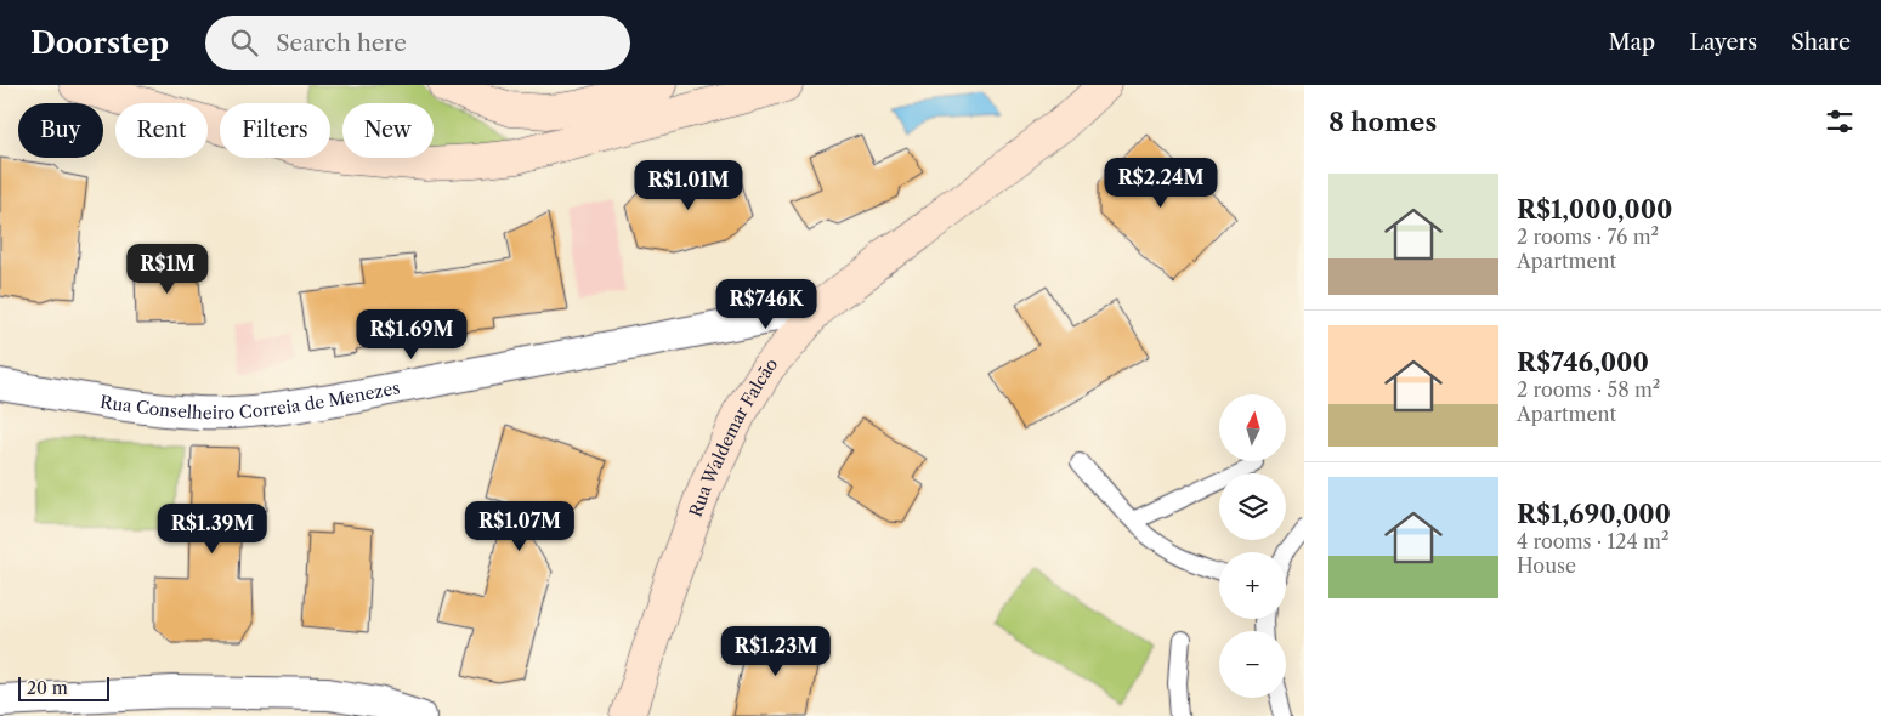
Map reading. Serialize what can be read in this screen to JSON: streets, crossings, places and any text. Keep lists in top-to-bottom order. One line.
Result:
{"streets":{"street":["Rua Conselheiro Correia de Menezes","Rua Waldemar Falcão"]},"crossings":[["Rua Conselheiro Correia de Menezes","Rua Waldemar Falcão"]],"scale_bar":"20 m","north":"top","page":{"header":"Doorstep","search":"Search here","nav":["Map","Layers","Share"],"heading":"8 homes","chip":["Buy","Rent","Filters","New"],"price":["R$2.24M","R$1.01M","R$1M","R$746K","R$1.69M","R$1.07M","R$1.39M","R$1.23M"],"list":[{"name":"R$1,000,000","note":"2 rooms · 76 m² · Apartment"},{"name":"R$746,000","note":"2 rooms · 58 m² · Apartment"},{"name":"R$1,690,000","note":"4 rooms · 124 m² · House"}],"map_buttons":["+","−"],"scale":"20 m"}}
